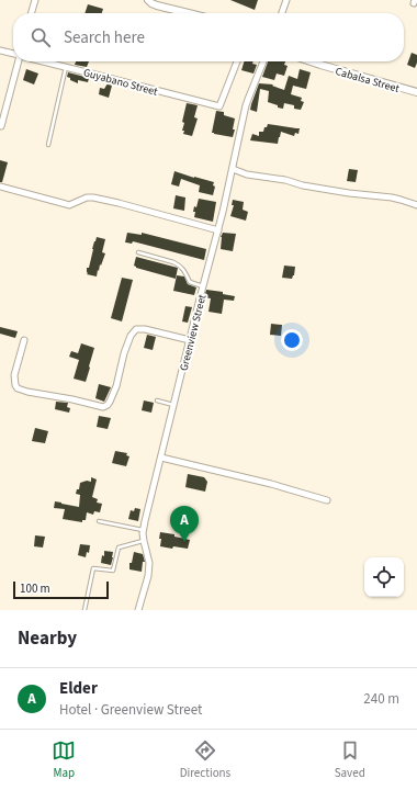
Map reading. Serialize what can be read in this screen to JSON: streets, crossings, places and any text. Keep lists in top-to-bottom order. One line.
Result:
{"streets":{"street":["Cabalsa Street","Guyabano Street","Greenview Street"]},"scale_bar":"100 m","page":{"search":"Search here","pins":"A","scale":"100 m","heading":"Nearby","list":[{"mark":"A","name":"Elder","note":"Hotel · Greenview Street","value":"240 m"}],"nav":["Map","Directions","Saved"]}}
